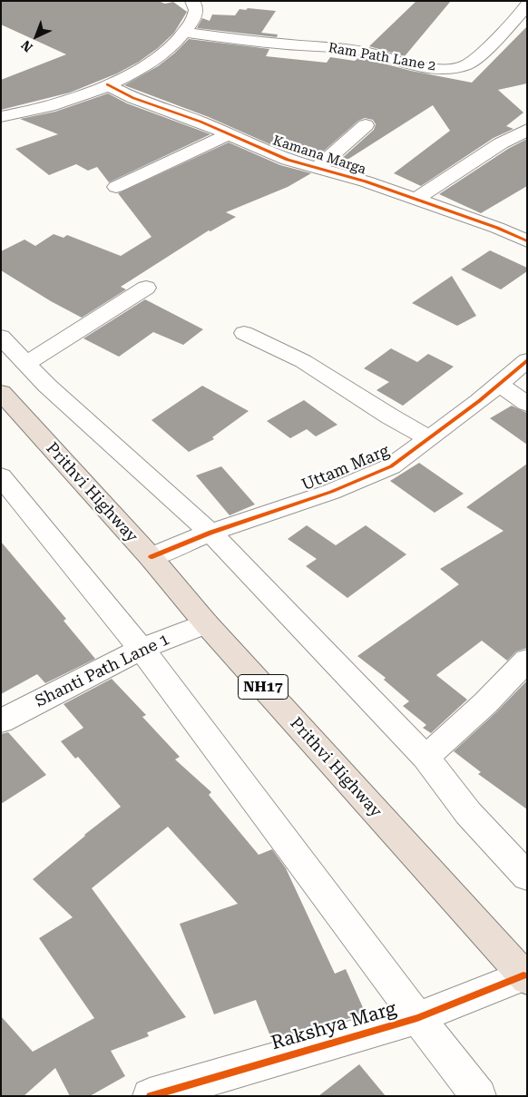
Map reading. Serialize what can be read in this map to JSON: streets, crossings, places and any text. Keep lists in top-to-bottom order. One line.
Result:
{"streets":{"highway":["Prithvi Highway","NH17"],"street":["Ram Path Lane 2","Kamana Marga","Uttam Marg","Shanti Path Lane 1","Rakshya Marg"]},"crossings":[["Uttam Marg","Prithvi Highway"],["Prithvi Highway","Shanti Path Lane 1"],["Prithvi Highway","Rakshya Marg"]],"north":"bottom left"}
